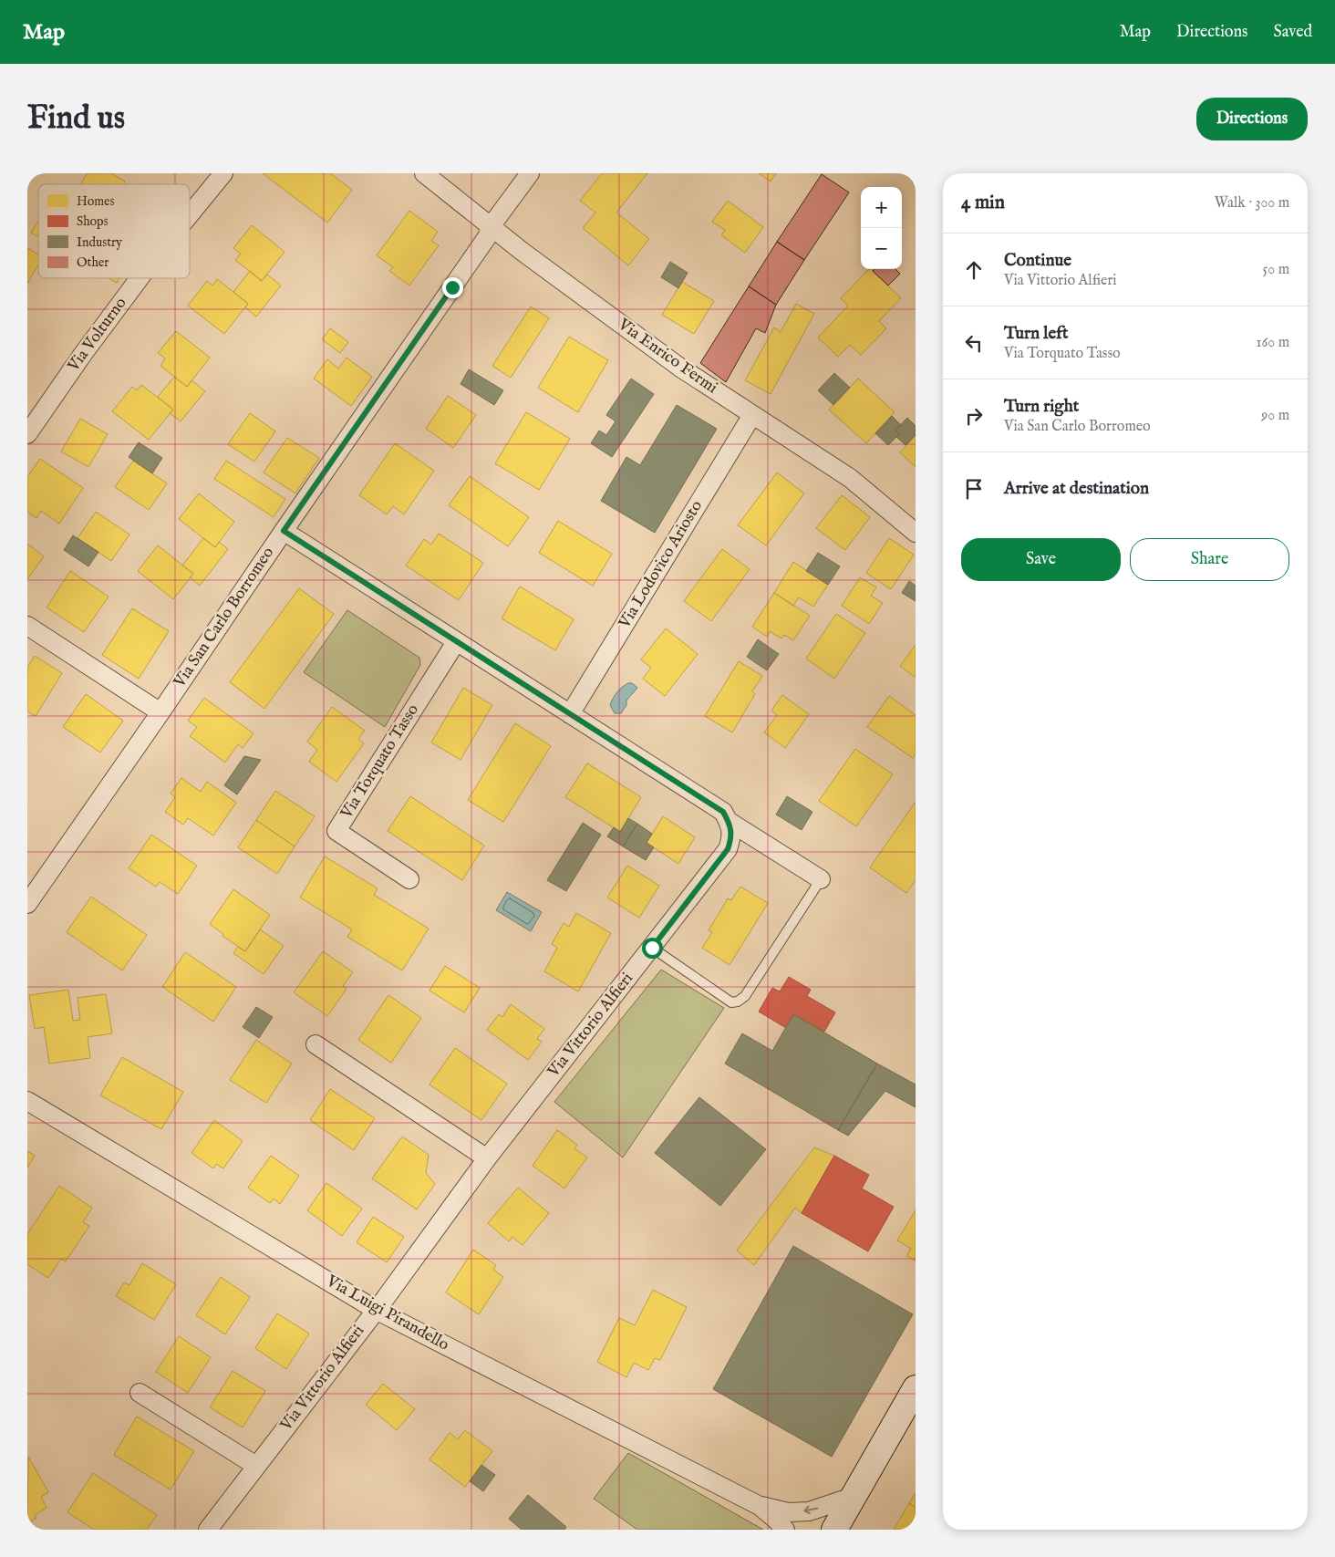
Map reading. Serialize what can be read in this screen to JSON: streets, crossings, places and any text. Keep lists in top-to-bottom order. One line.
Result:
{"streets":{"street":["Via Volturno","Via Enrico Fermi","Via Lodovico Ariosto","Via San Carlo Borromeo","Via Torquato Tasso","Via Vittorio Alfieri","Via Luigi Pirandello"]},"crossings":[["Via Enrico Fermi","Via Lodovico Ariosto"],["Via Enrico Fermi","Via San Carlo Borromeo"],["Via Vittorio Alfieri","Via Luigi Pirandello"]],"legend":["Homes","Shops","Industry","Other"],"page":{"header":"Map","nav":["Map","Directions","Saved"],"buttons":["Directions",["Save","Share"]],"title":"Find us","heading":["4 min","Walk · 300 m"],"map_buttons":["+","−"],"list":[["Continue","Via Vittorio Alfieri","50 m"],["Turn left","Via Torquato Tasso","160 m"],["Turn right","Via San Carlo Borromeo","90 m"],"Arrive at destination"]}}
